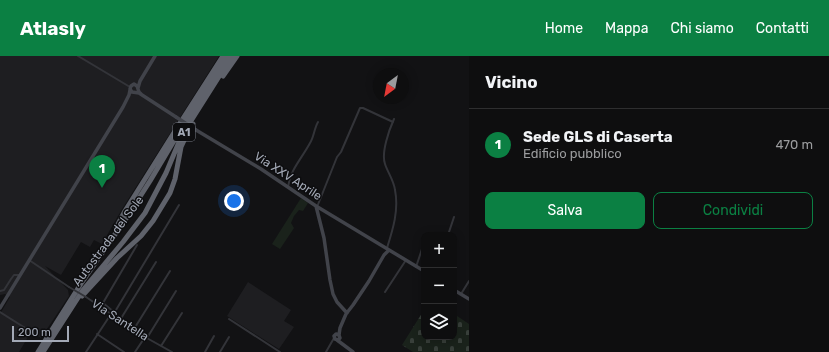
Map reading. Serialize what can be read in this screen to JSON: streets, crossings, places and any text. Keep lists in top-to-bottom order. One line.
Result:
{"streets":{"highway":["A1","Autostrada del Sole"],"street":["Via XXV Aprile","Via Santella"]},"scale_bar":"200 m","north":"bottom left","page":{"header":"Atlasly","nav":["Home","Mappa","Chi siamo","Contatti"],"heading":"Vicino","list":[{"mark":"1","name":"Sede GLS di Caserta","note":"Edificio pubblico","value":"470 m"}],"pins":"1","buttons":["Salva","Condividi"],"map_buttons":["+","−"],"scale":"200 m"}}
